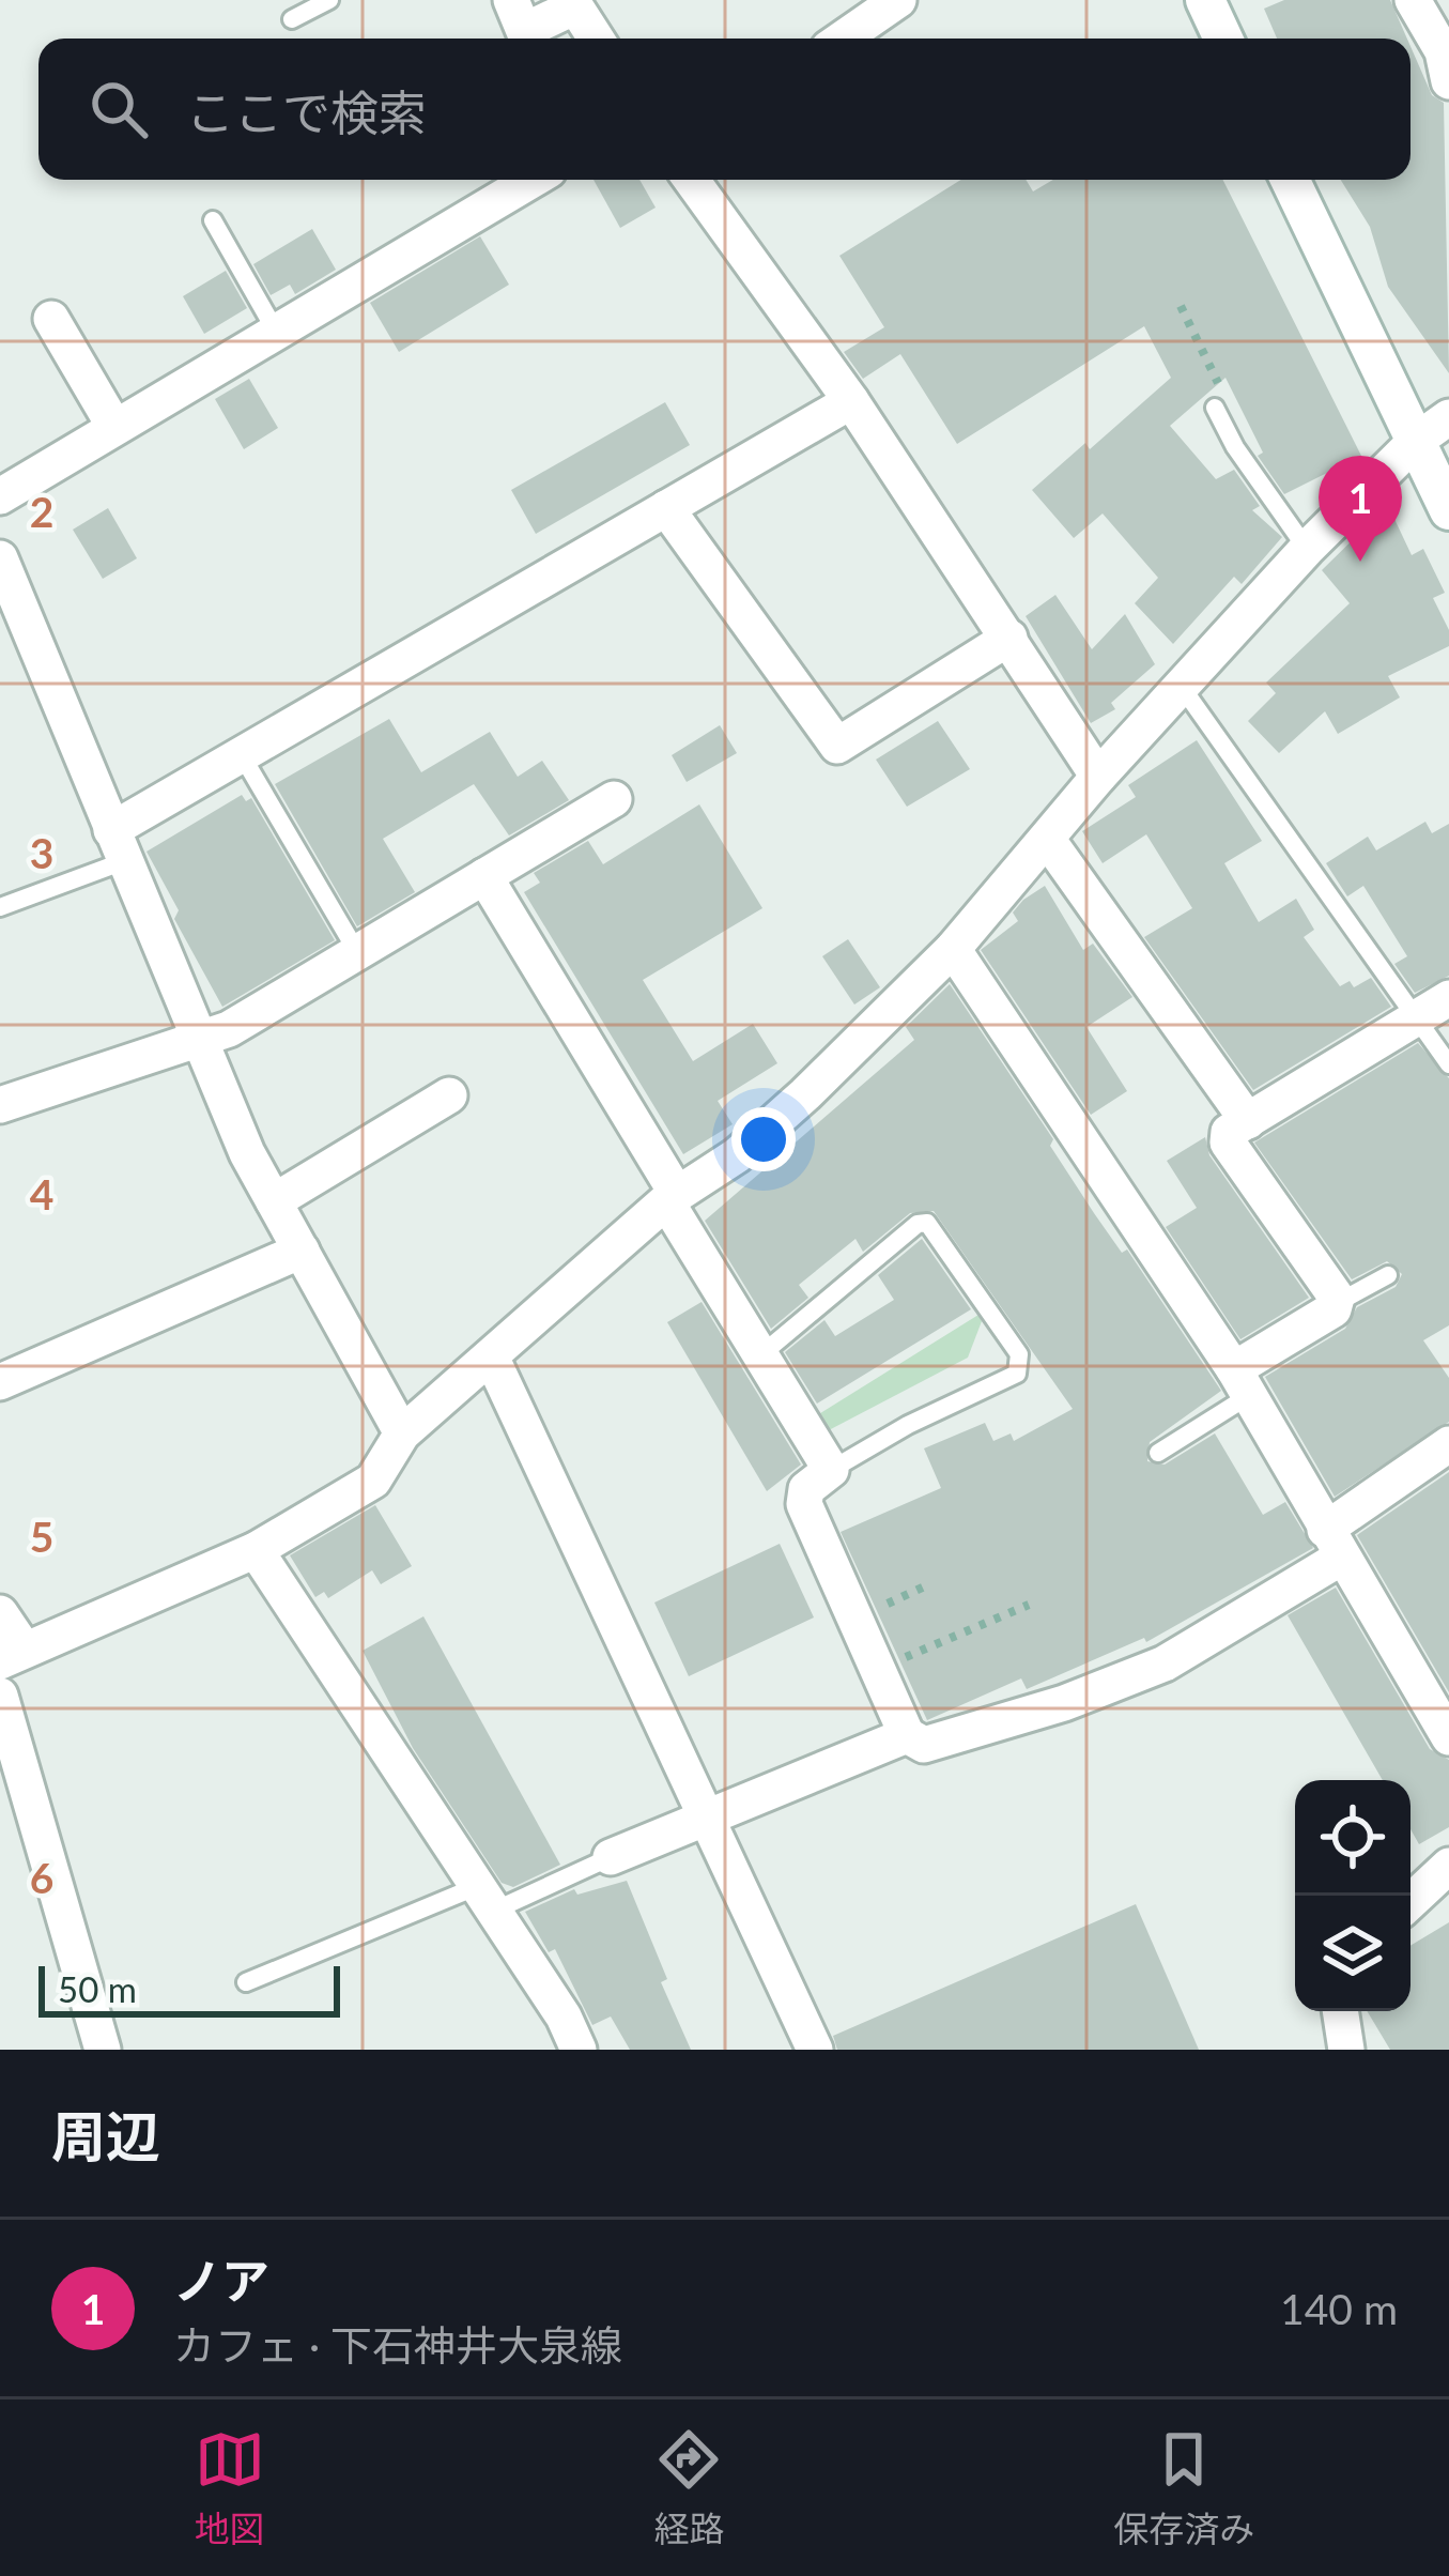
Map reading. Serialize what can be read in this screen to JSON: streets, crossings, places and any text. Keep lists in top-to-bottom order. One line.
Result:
{"scale_bar":"50 m","page":{"search":"ここで検索","pins":"1","scale":"50 m","heading":"周辺","list":[{"mark":"1","name":"ノア","note":"カフェ · 下石神井大泉線","value":"140 m"}],"nav":["地図","経路","保存済み"]},"grid":{"rows":["2","3","4","5","6"]}}
